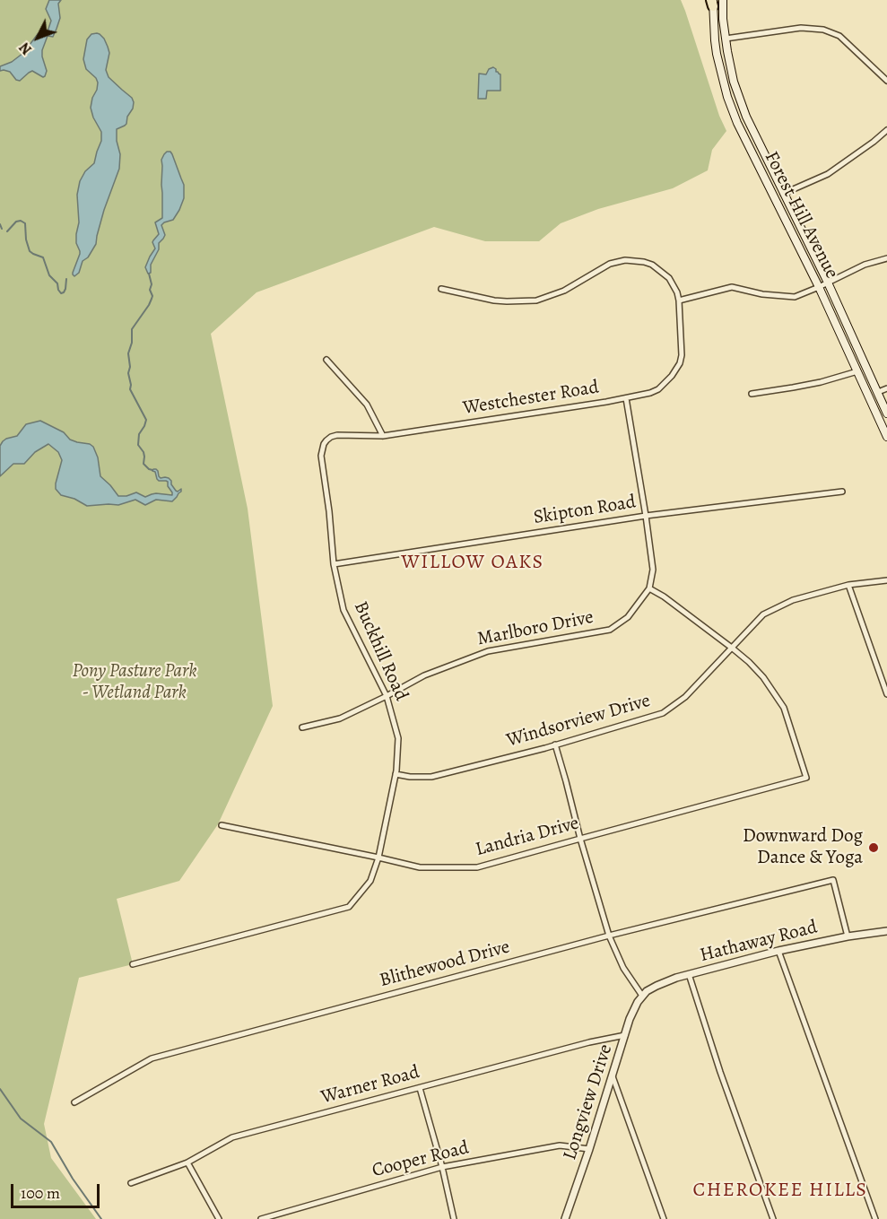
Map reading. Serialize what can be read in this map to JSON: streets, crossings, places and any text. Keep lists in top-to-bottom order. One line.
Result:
{"streets":{"main road":["Forest Hill Avenue"],"street":["Westchester Road","Skipton Road","Marlboro Drive","Buckhill Road","Windsorview Drive","Landria Drive","Hathaway Road","Blithewood Drive","Warner Road","Longview Drive","Cooper Road"]},"crossings":[["Westchester Road","Buckhill Road"],["Skipton Road","Buckhill Road"],["Marlboro Drive","Buckhill Road"],["Buckhill Road","Windsorview Drive"],["Buckhill Road","Landria Drive"],["Windsorview Drive","Landria Drive"],["Hathaway Road","Blithewood Drive"],["Hathaway Road","Longview Drive"],["Warner Road","Longview Drive"],["Longview Drive","Cooper Road"]],"districts":["WILLOW OAKS","CHEROKEE HILLS"],"parks":["Pony Pasture Park - Wetland Park"],"places":["Downward Dog Dance & Yoga"],"scale_bar":"100 m","north":"bottom left"}
